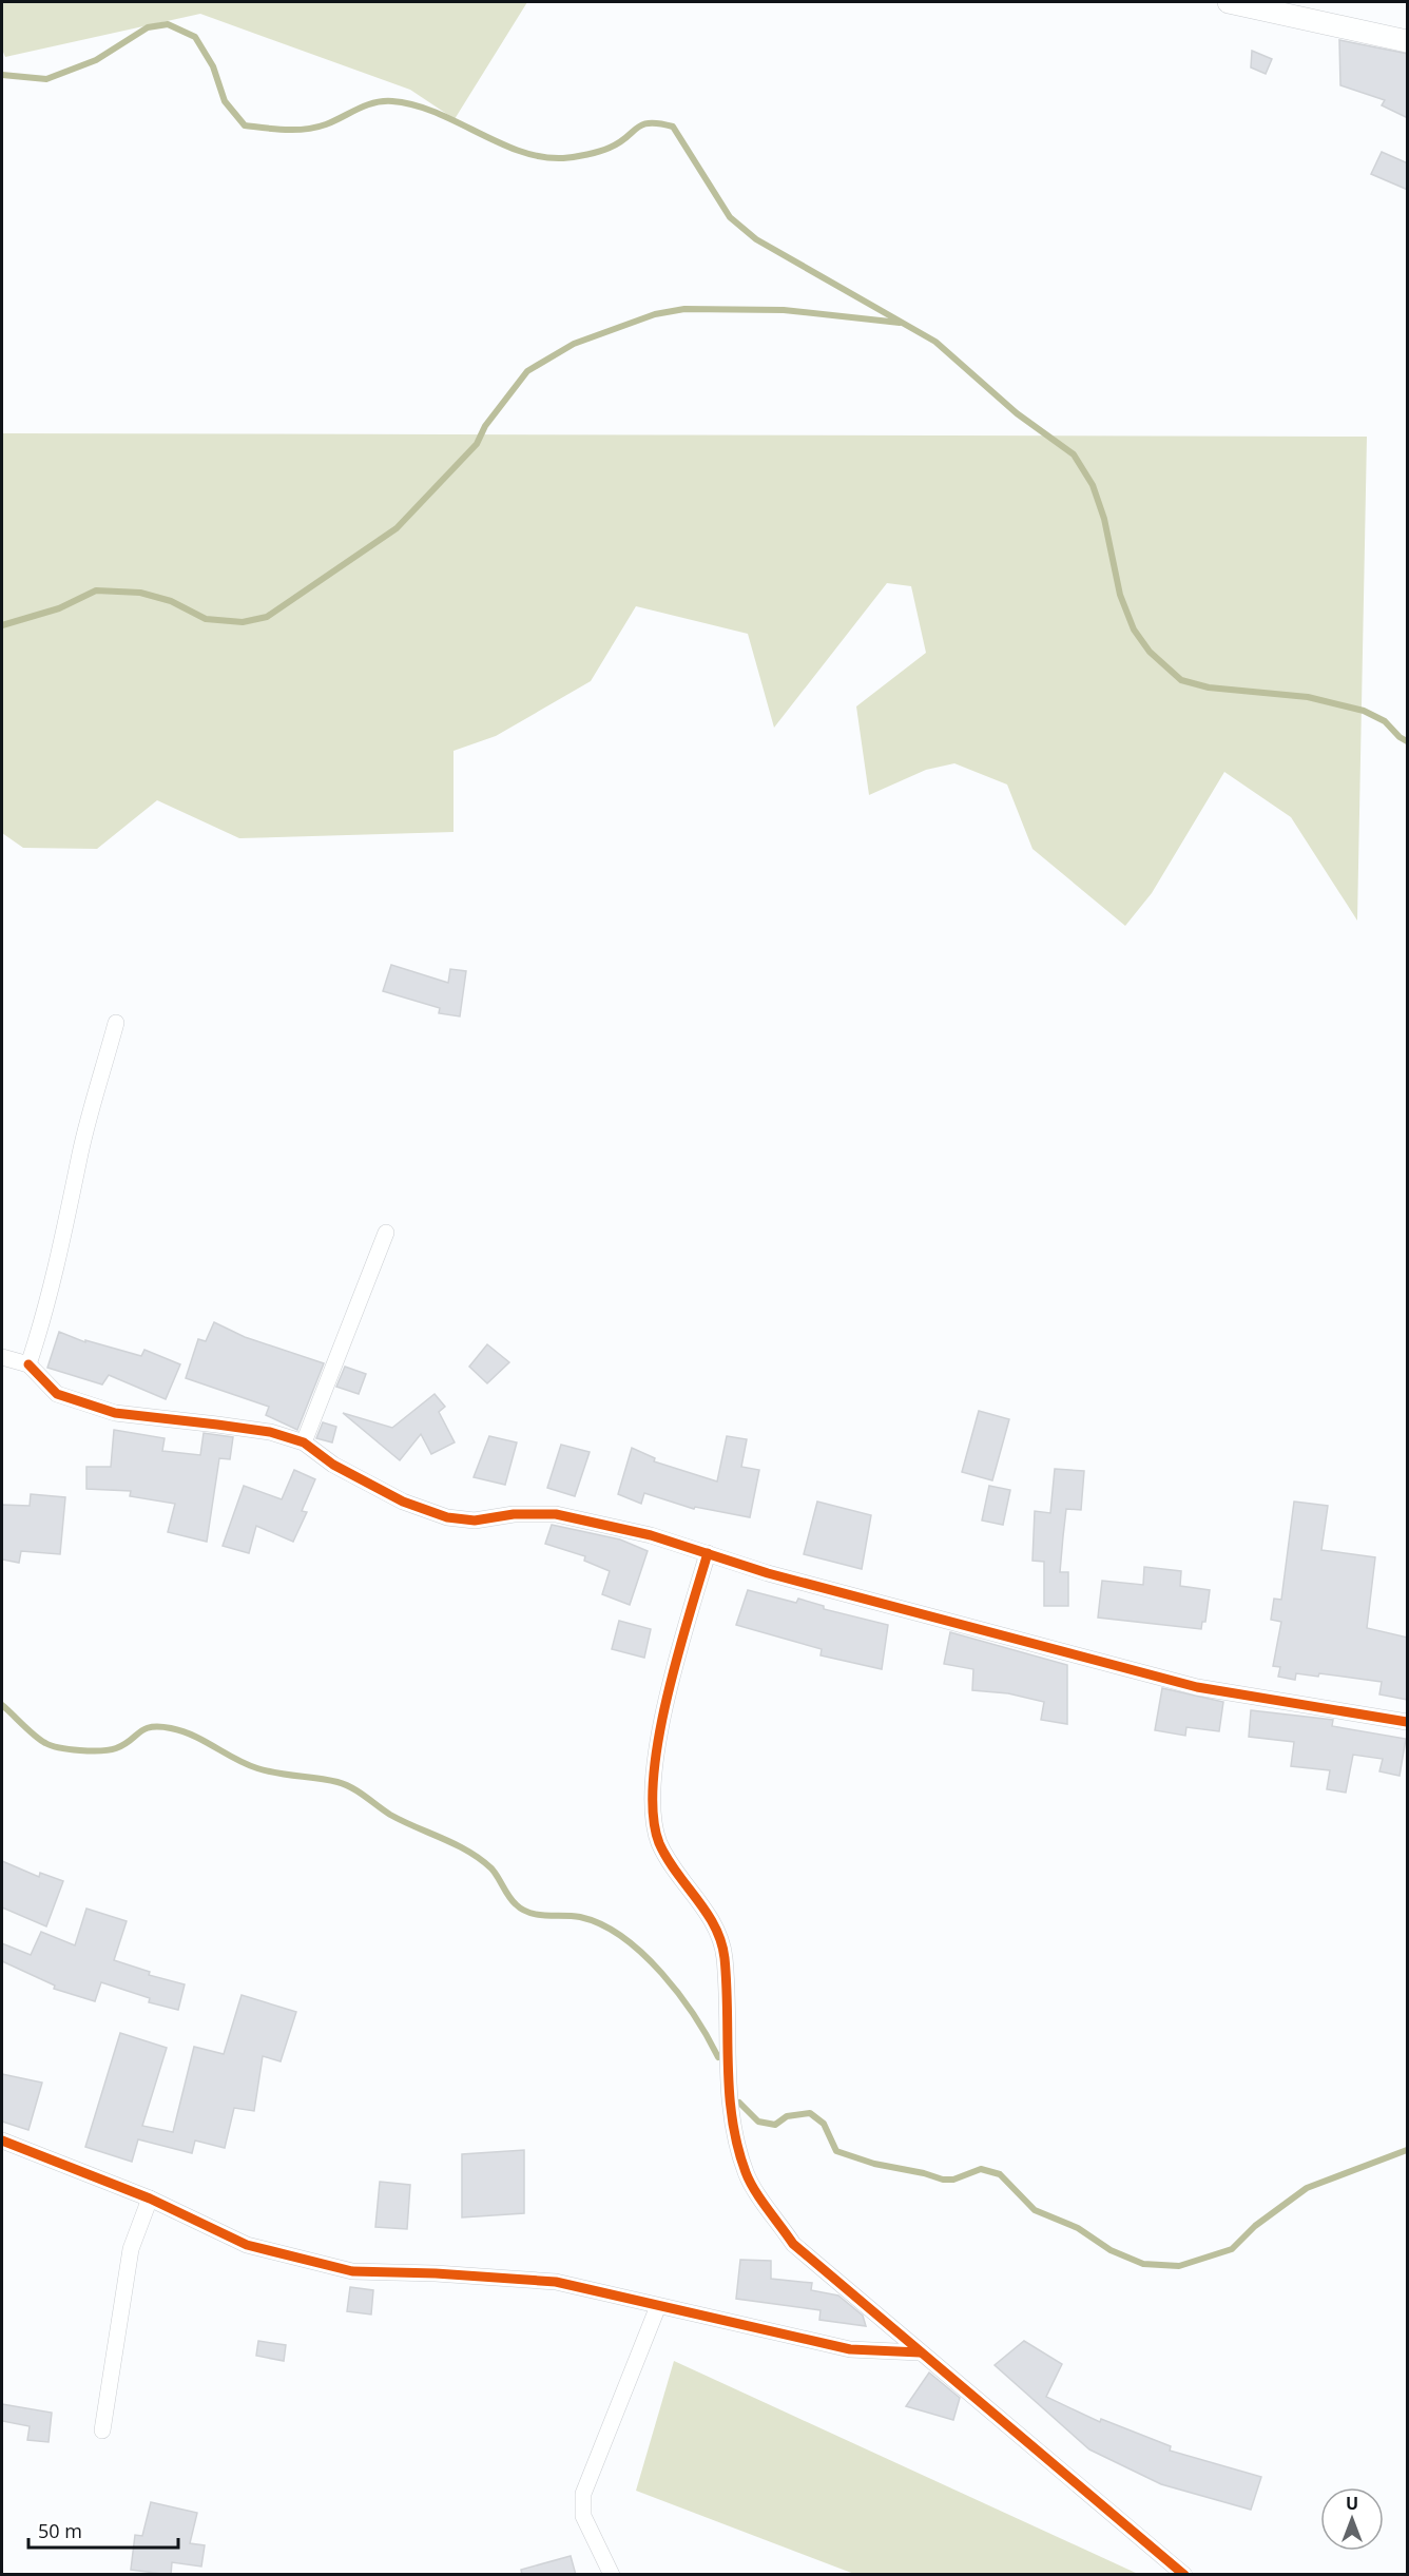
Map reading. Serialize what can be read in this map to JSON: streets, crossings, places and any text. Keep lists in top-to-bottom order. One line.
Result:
{"scale_bar":"50 m","north":"top"}
